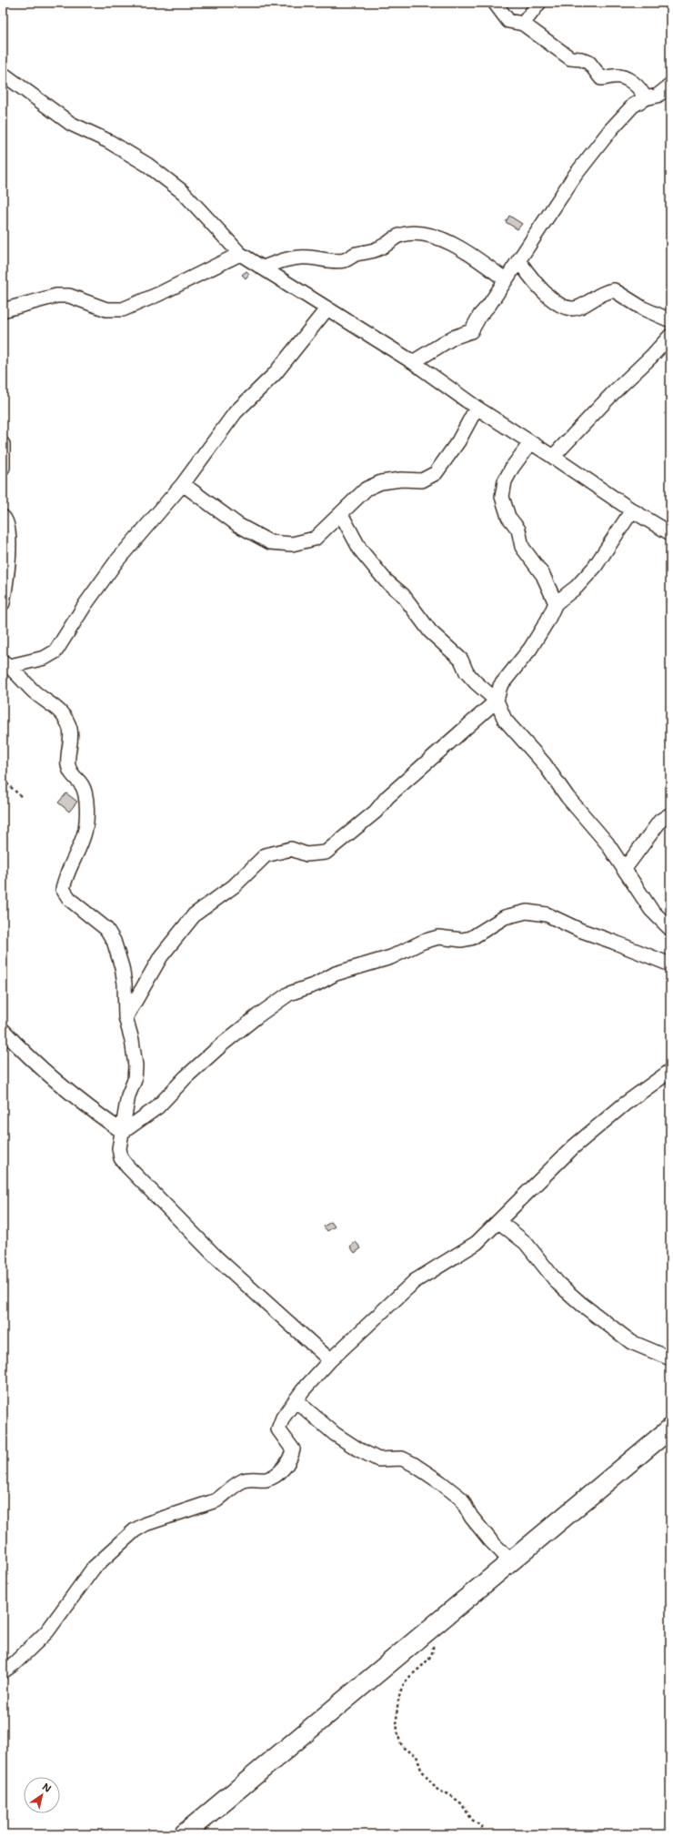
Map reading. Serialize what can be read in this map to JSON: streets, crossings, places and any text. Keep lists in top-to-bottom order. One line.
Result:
{"north":"top right"}
